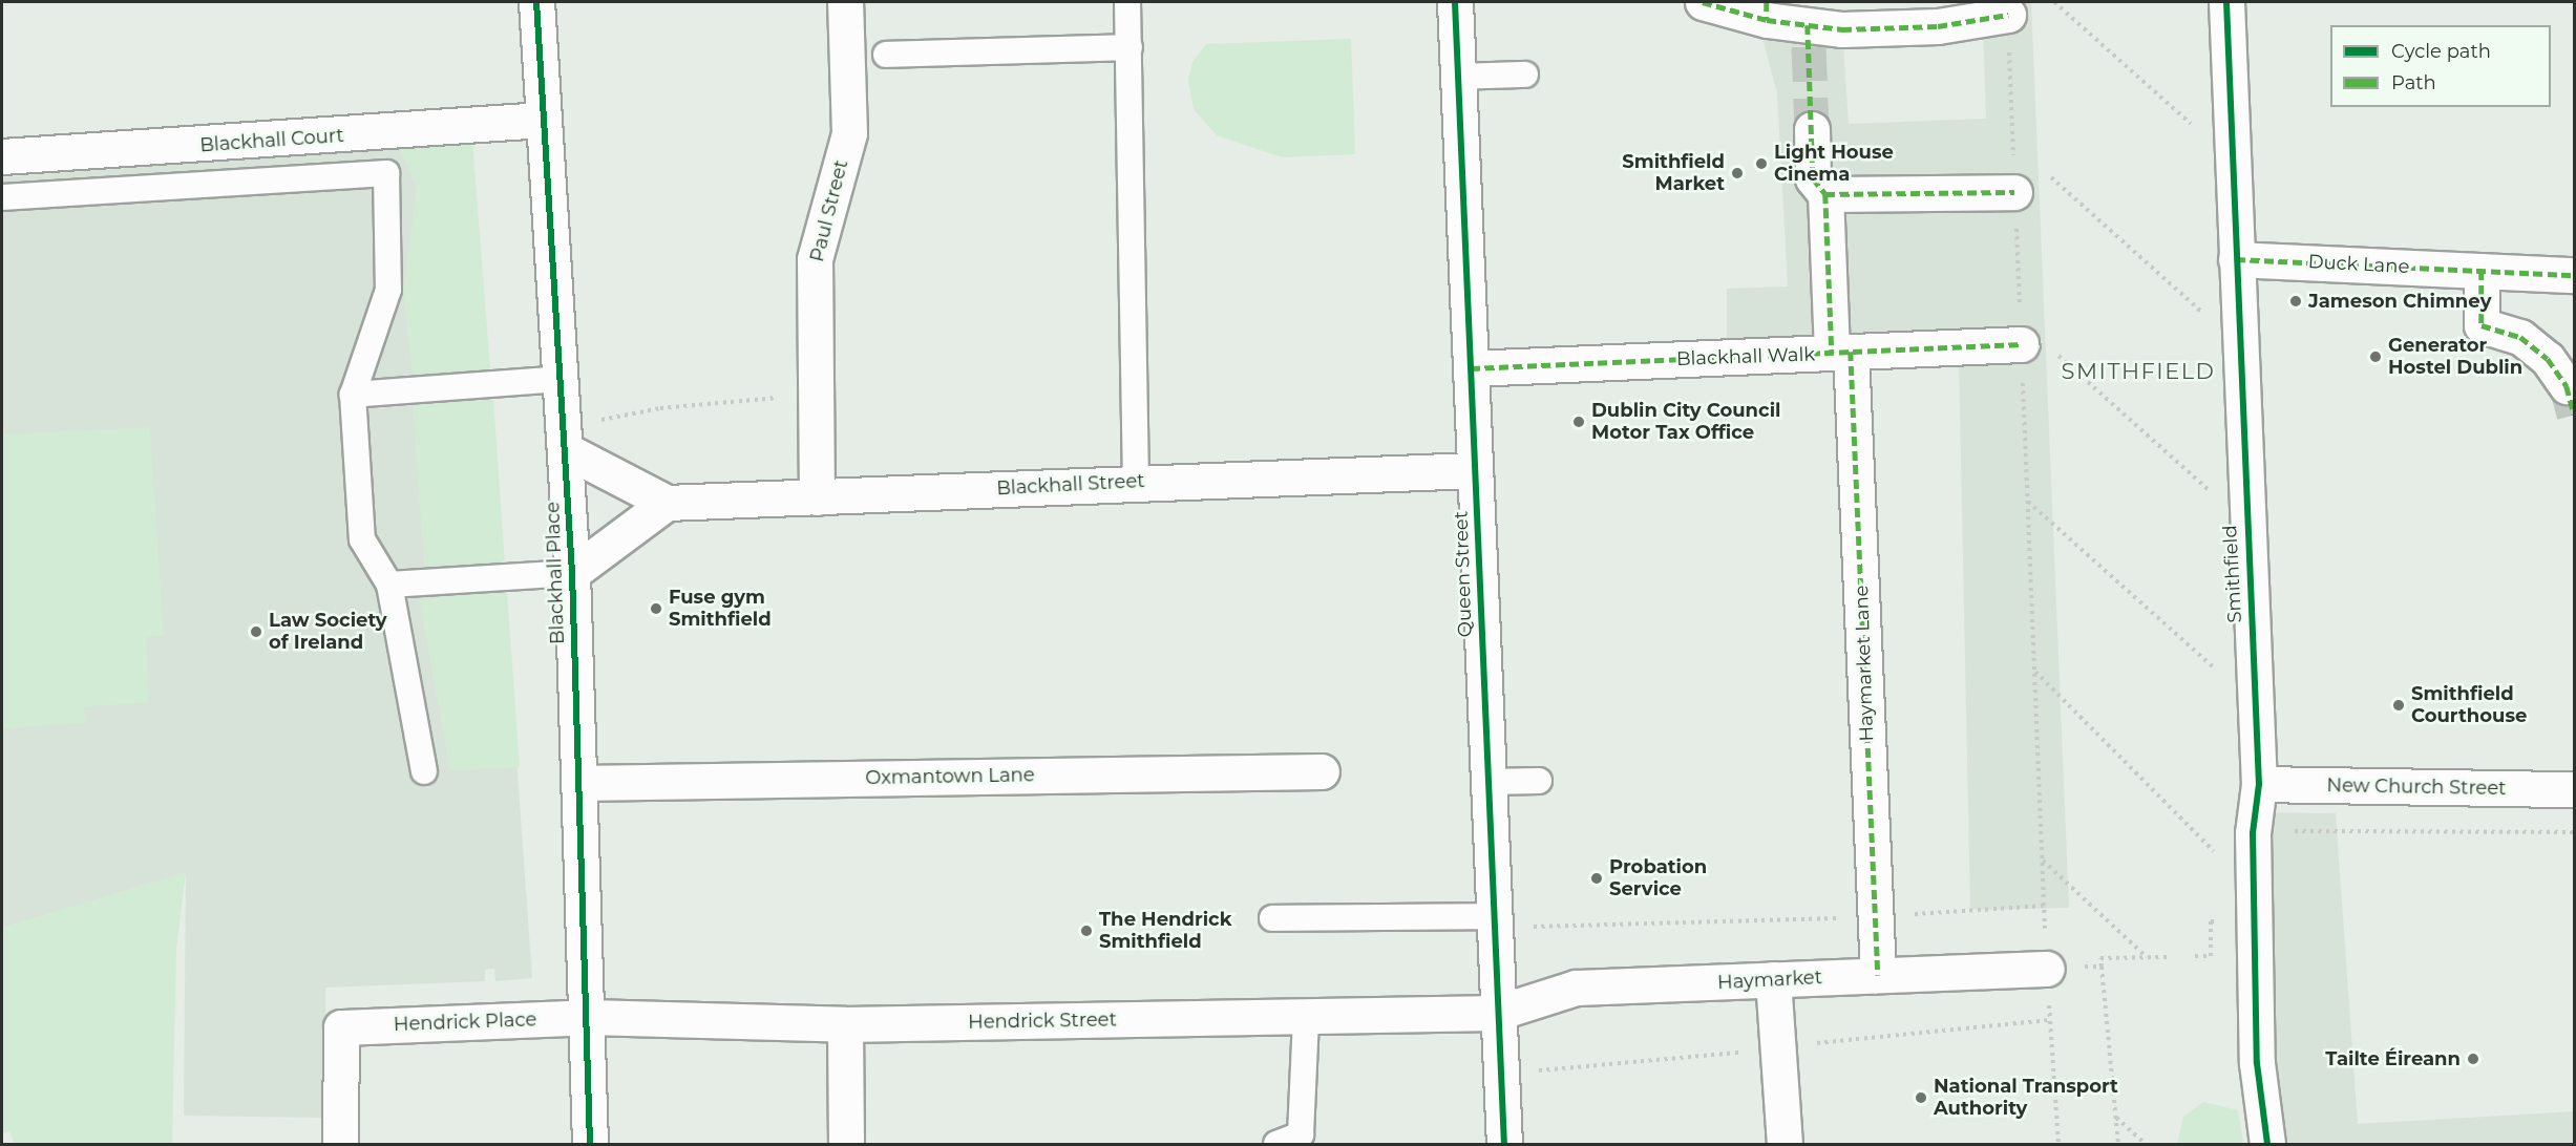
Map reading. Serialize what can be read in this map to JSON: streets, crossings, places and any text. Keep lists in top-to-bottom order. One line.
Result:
{"streets":{"street":["Blackhall Court","Paul Street","Duck Lane","Blackhall Walk","Blackhall Street","Blackhall Place","Queen Street","Smithfield","Haymarket Lane","Oxmantown Lane","New Church Street","Haymarket","Hendrick Street","Hendrick Place"]},"crossings":[["Blackhall Court","Blackhall Place"],["Paul Street","Blackhall Street"],["Duck Lane","Smithfield"],["Blackhall Walk","Queen Street"],["Blackhall Walk","Haymarket Lane"],["Blackhall Street","Blackhall Place"],["Blackhall Street","Queen Street"],["Blackhall Place","Oxmantown Lane"],["Blackhall Place","Hendrick Street"],["Blackhall Place","Hendrick Place"],["Queen Street","Haymarket"],["Queen Street","Hendrick Street"],["Smithfield","New Church Street"],["Haymarket Lane","Haymarket"],["Haymarket","Hendrick Street"],["Hendrick Street","Hendrick Place"]],"districts":["SMITHFIELD"],"places":["Light House Cinema","Smithfield Market","Jameson Chimney","Generator Hostel Dublin","Dublin City Council Motor Tax Office","Fuse gym Smithfield","Law Society of Ireland","Smithfield Courthouse","Probation Service","The Hendrick Smithfield","Tailte Éireann","National Transport Authority"],"legend":["Cycle path","Path"]}
